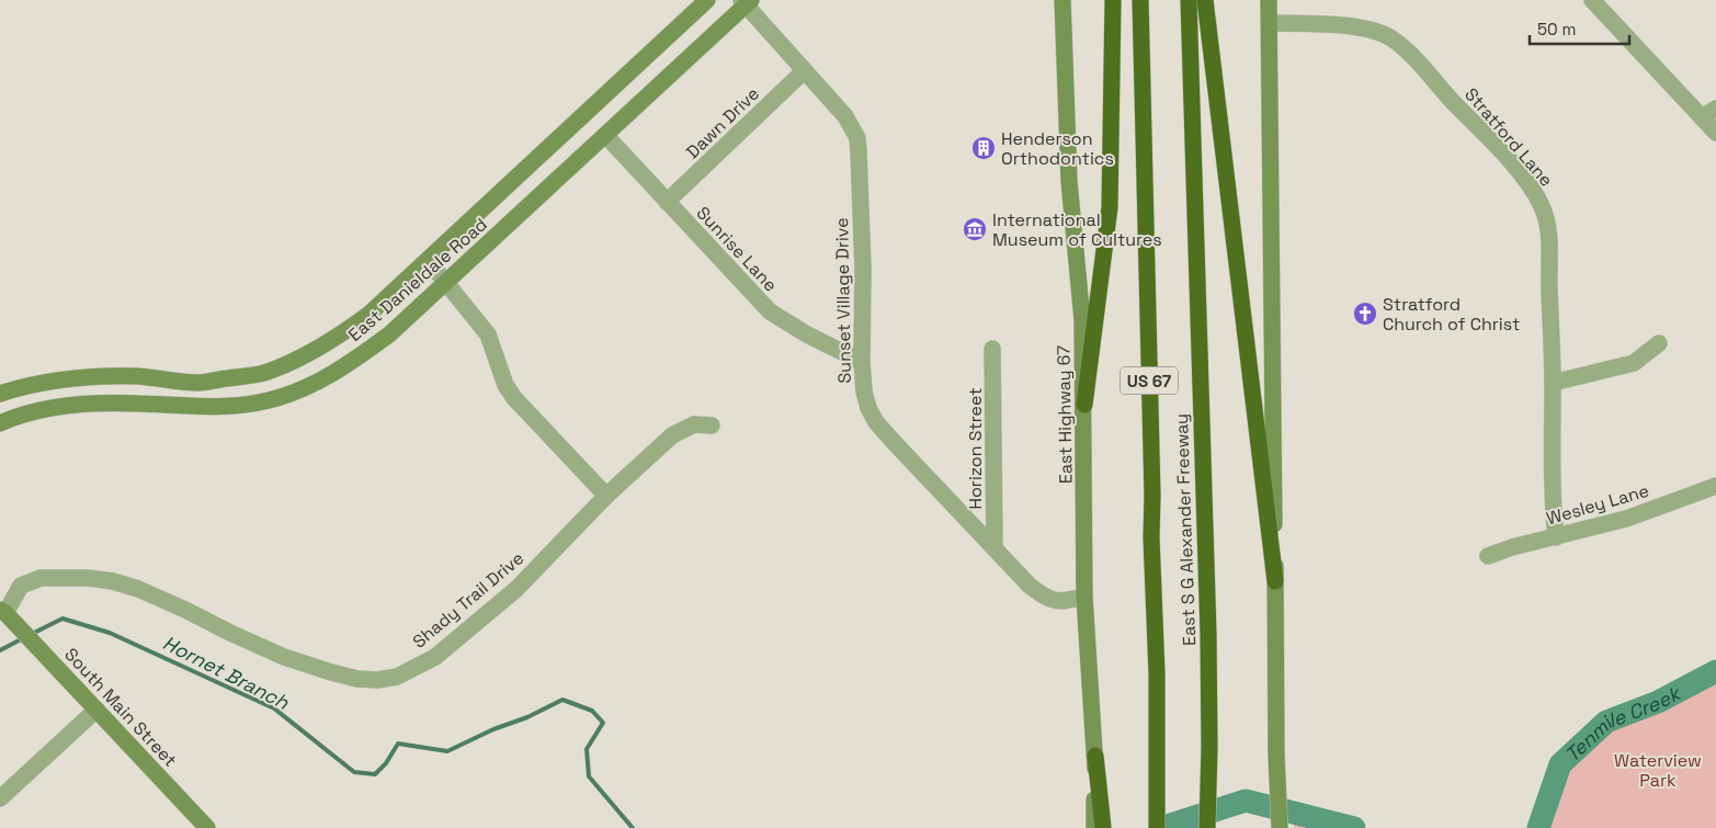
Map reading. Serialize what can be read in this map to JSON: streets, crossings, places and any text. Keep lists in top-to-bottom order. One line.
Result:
{"streets":{"highway":["US 67","East S G Alexander Freeway"],"main road":["East Danieldale Road","East Highway 67","South Main Street"],"street":["Dawn Drive","Stratford Lane","Sunrise Lane","Sunset Village Drive","Horizon Street","Wesley Lane","Shady Trail Drive"]},"crossings":[["Dawn Drive","Sunrise Lane"],["Dawn Drive","Sunset Village Drive"],["Stratford Lane","Wesley Lane"],["Sunrise Lane","East Danieldale Road"],["Sunrise Lane","Sunset Village Drive"],["East Danieldale Road","Sunset Village Drive"],["Sunset Village Drive","East Highway 67"],["Sunset Village Drive","Horizon Street"],["Shady Trail Drive","South Main Street"]],"water":["Hornet Branch","Tenmile Creek"],"parks":["Waterview Park"],"places":{"building":["Henderson Orthodontics"],"museum":["International Museum of Cultures"],"church":["Stratford Church of Christ"]},"scale_bar":"50 m"}
